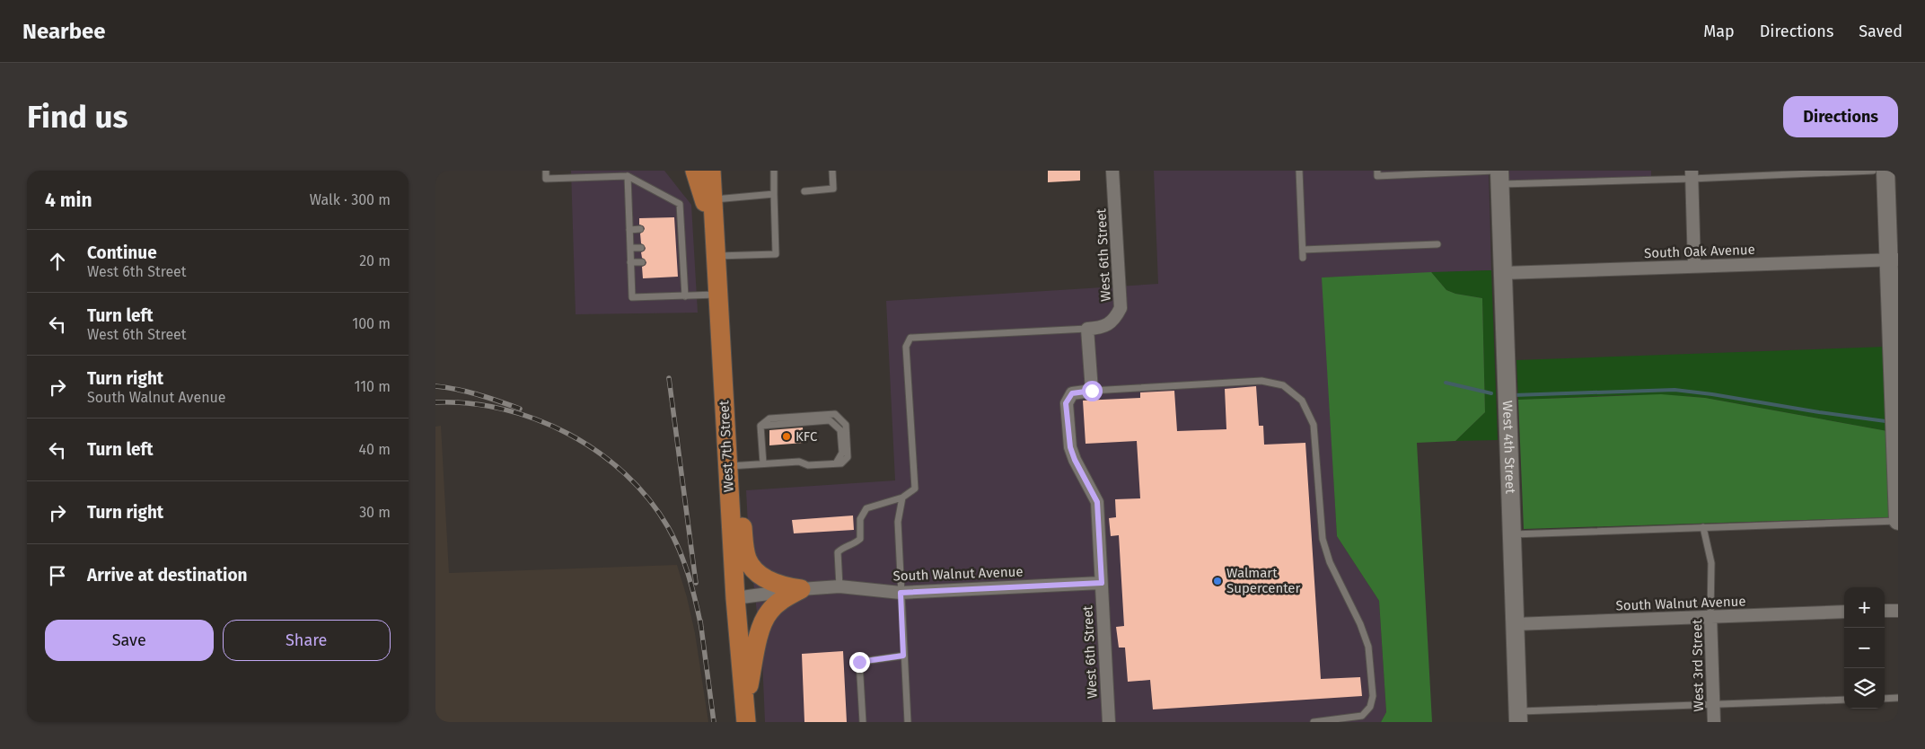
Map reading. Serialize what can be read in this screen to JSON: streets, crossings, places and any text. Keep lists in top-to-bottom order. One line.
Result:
{"streets":{"main road":["West 7th Street"],"street":["South Oak Avenue","West 6th Street","West 4th Street","South Walnut Avenue","West 3rd Street"]},"crossings":[["South Oak Avenue","West 4th Street"],["West 6th Street","South Walnut Avenue"],["West 7th Street","South Walnut Avenue"],["West 4th Street","South Walnut Avenue"],["South Walnut Avenue","West 3rd Street"]],"places":["KFC","Walmart Supercenter"],"page":{"header":"Nearbee","nav":["Map","Directions","Saved"],"buttons":["Directions",["Save","Share"]],"title":"Find us","heading":["4 min","Walk · 300 m"],"list":[["Continue","West 6th Street","20 m"],["Turn left","West 6th Street","100 m"],["Turn right","South Walnut Avenue","110 m"],["Turn left","40 m"],["Turn right","30 m"],"Arrive at destination"],"map_buttons":["+","−"]}}
